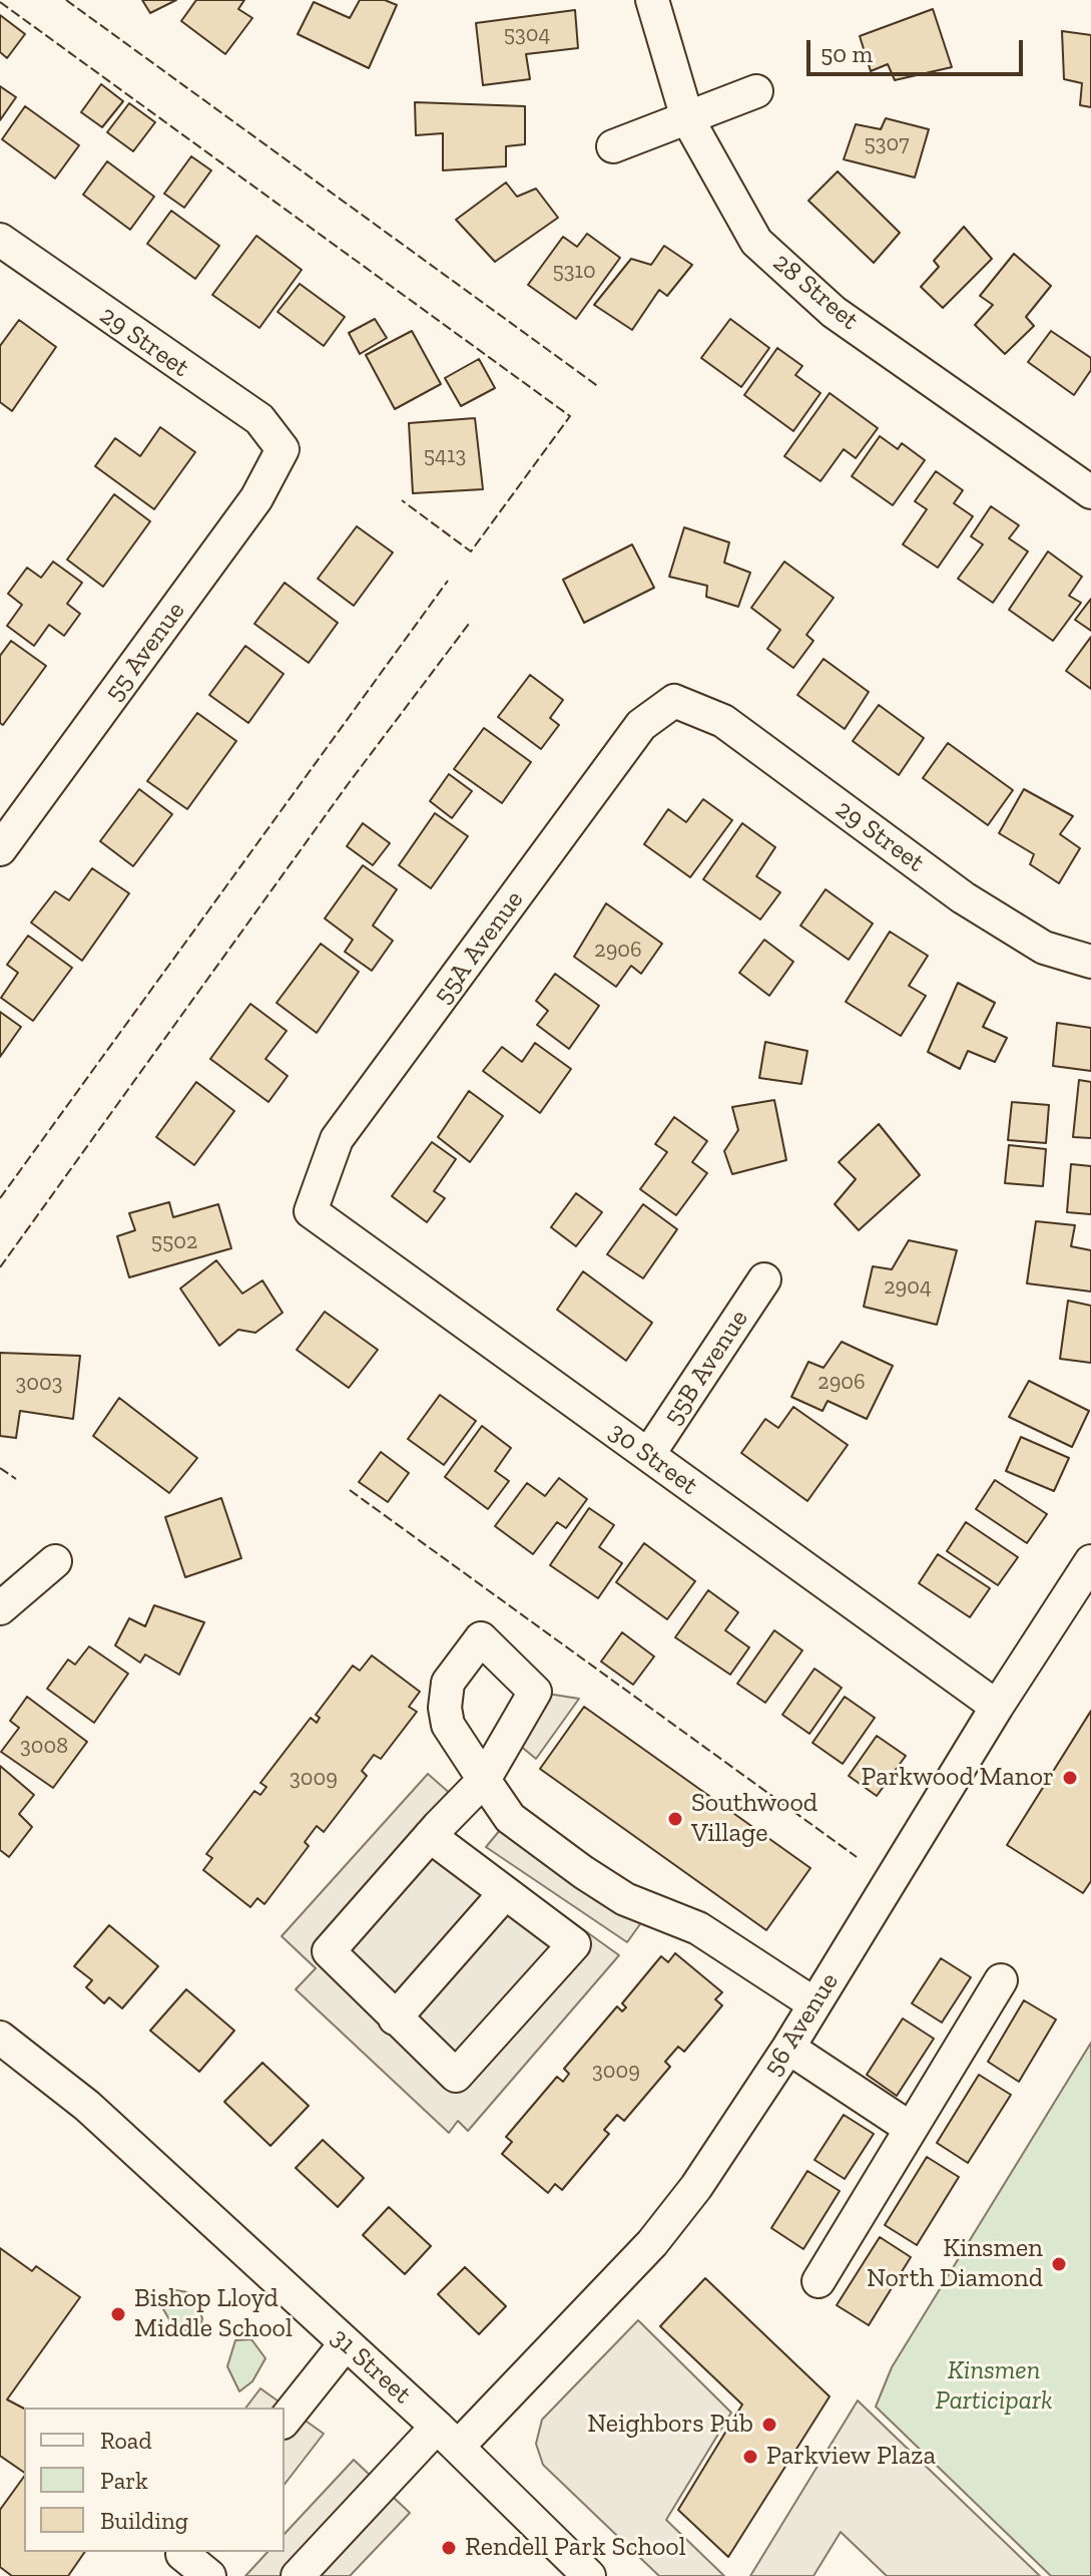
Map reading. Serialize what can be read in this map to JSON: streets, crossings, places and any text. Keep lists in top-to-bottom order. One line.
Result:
{"streets":{"street":["28 Street","29 Street","55 Avenue","55A Avenue","55B Avenue","30 Street","56 Avenue","31 Street"]},"crossings":[["29 Street","55 Avenue"],["29 Street","55A Avenue"],["55A Avenue","30 Street"],["55B Avenue","30 Street"],["30 Street","56 Avenue"],["56 Avenue","31 Street"]],"parks":["Kinsmen Participark"],"places":["Parkwood Manor","Southwood Village","Kinsmen North Diamond","Bishop Lloyd Middle School","Neighbors Pub","Parkview Plaza","Rendell Park School"],"house_numbers":["5304","5307","5310","5413","2906","5502","2904","2906","3003","3008","3009","3009"],"legend":["Road","Park","Building"],"scale_bar":"50 m"}
